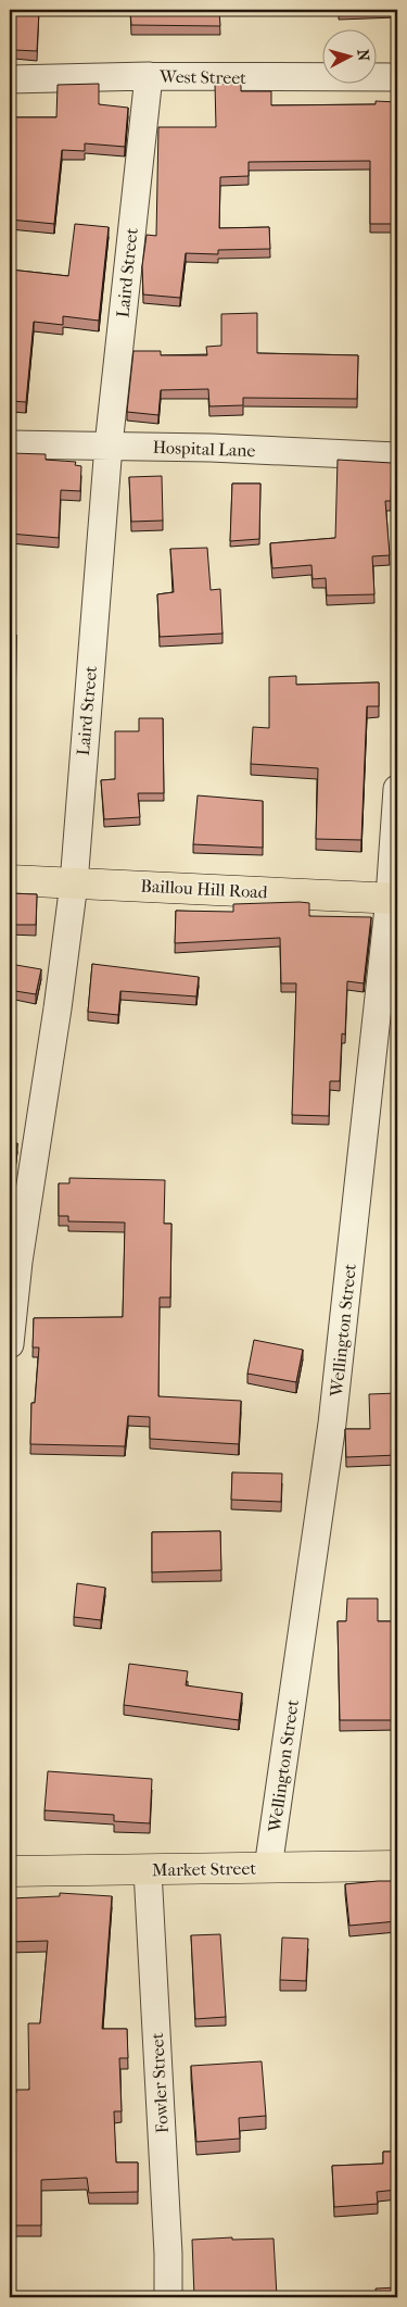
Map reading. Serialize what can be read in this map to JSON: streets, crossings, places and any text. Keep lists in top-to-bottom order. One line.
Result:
{"streets":{"main road":["Baillou Hill Road","Market Street"],"street":["West Street","Laird Street","Hospital Lane","Wellington Street","Fowler Street"]},"crossings":[["West Street","Laird Street"],["Laird Street","Hospital Lane"],["Laird Street","Baillou Hill Road"],["Baillou Hill Road","Wellington Street"],["Wellington Street","Market Street"],["Market Street","Fowler Street"]],"north":"right"}
